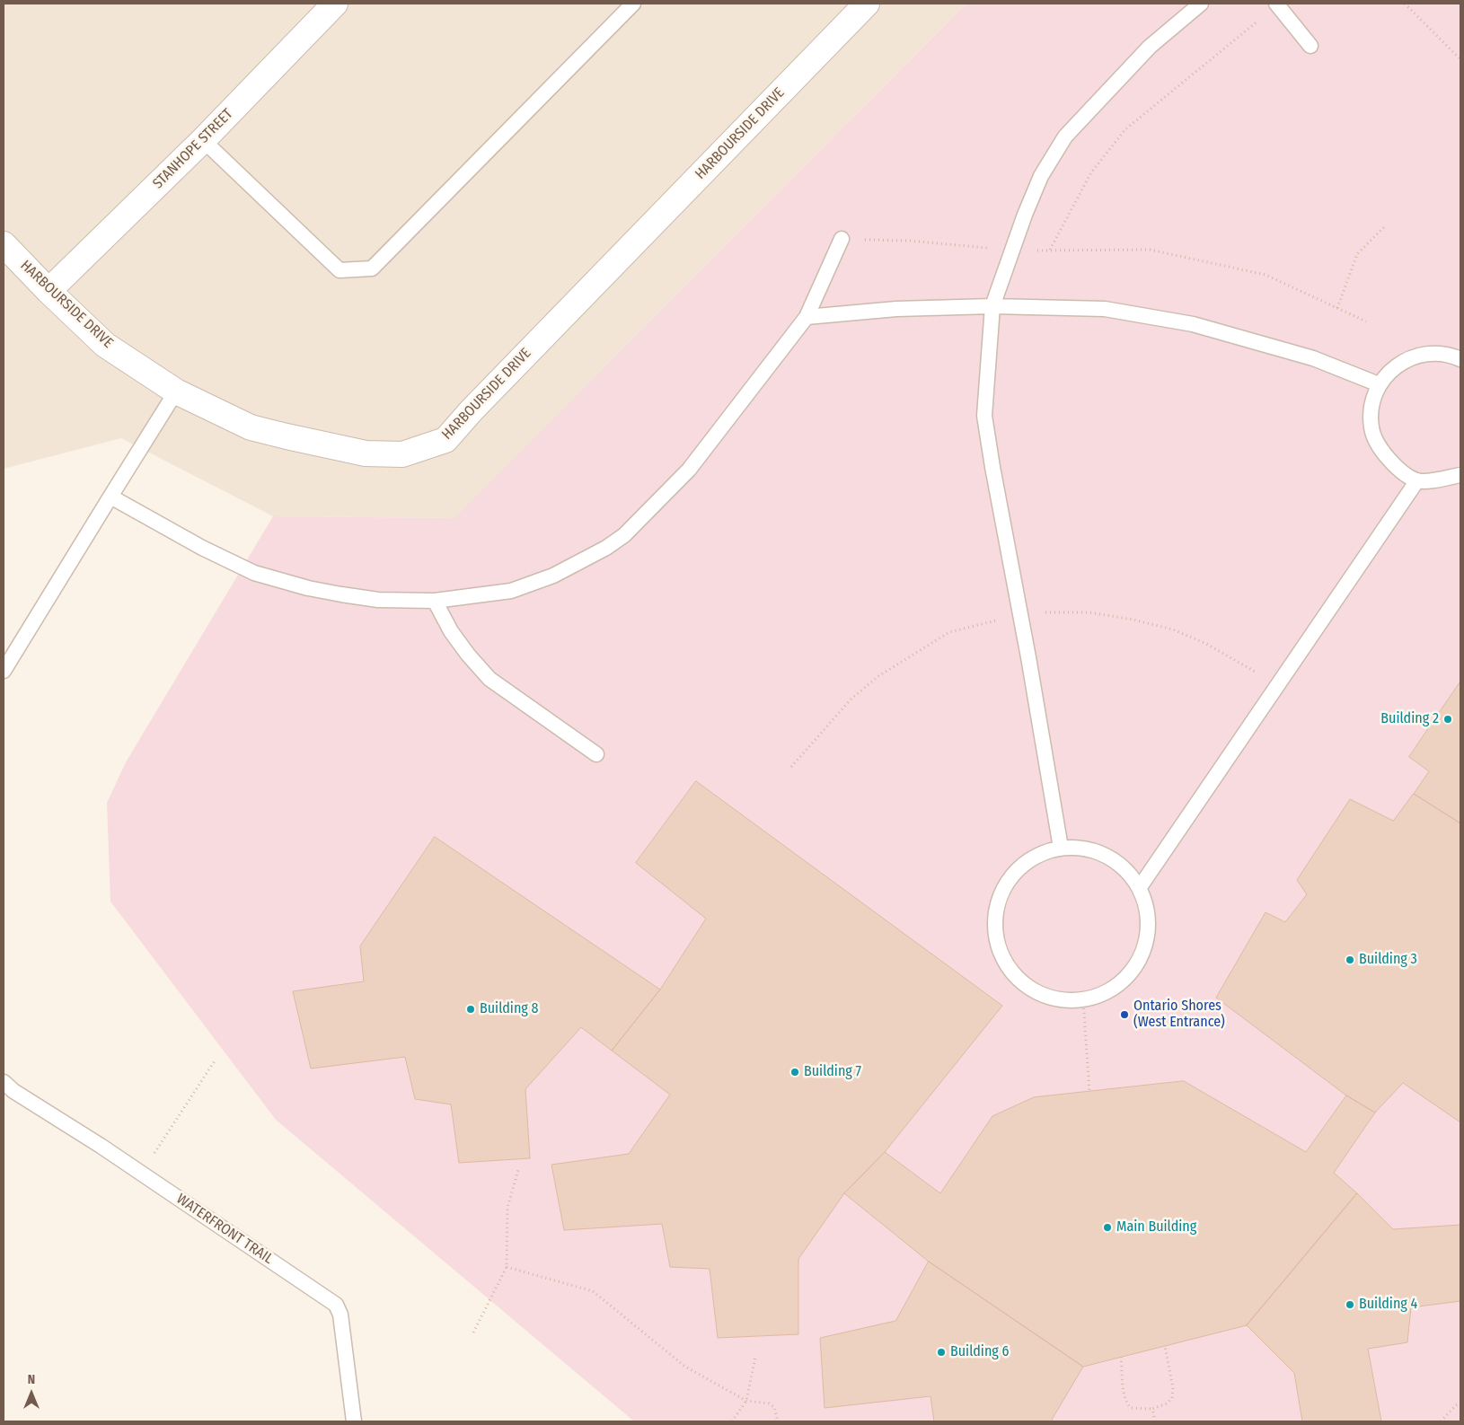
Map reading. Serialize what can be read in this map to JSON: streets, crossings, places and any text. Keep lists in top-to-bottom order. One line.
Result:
{"streets":{"street":["HARBOURSIDE DRIVE","STANHOPE STREET"],"lane":["WATERFRONT TRAIL"]},"crossings":[["HARBOURSIDE DRIVE","STANHOPE STREET"]],"places":["Building 2","Building 3","Building 8","Ontario Shores (West Entrance)","Building 7","Main Building","Building 4","Building 6"],"north":"top"}
